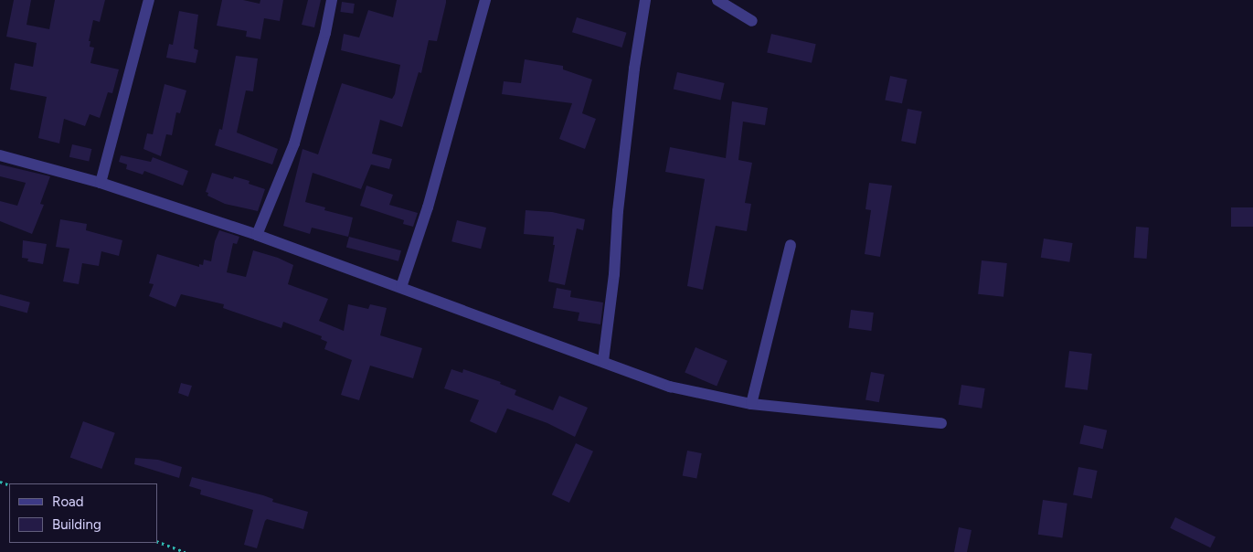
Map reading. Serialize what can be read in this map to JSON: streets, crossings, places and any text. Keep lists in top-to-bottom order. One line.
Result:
{"legend":["Road","Building"]}
